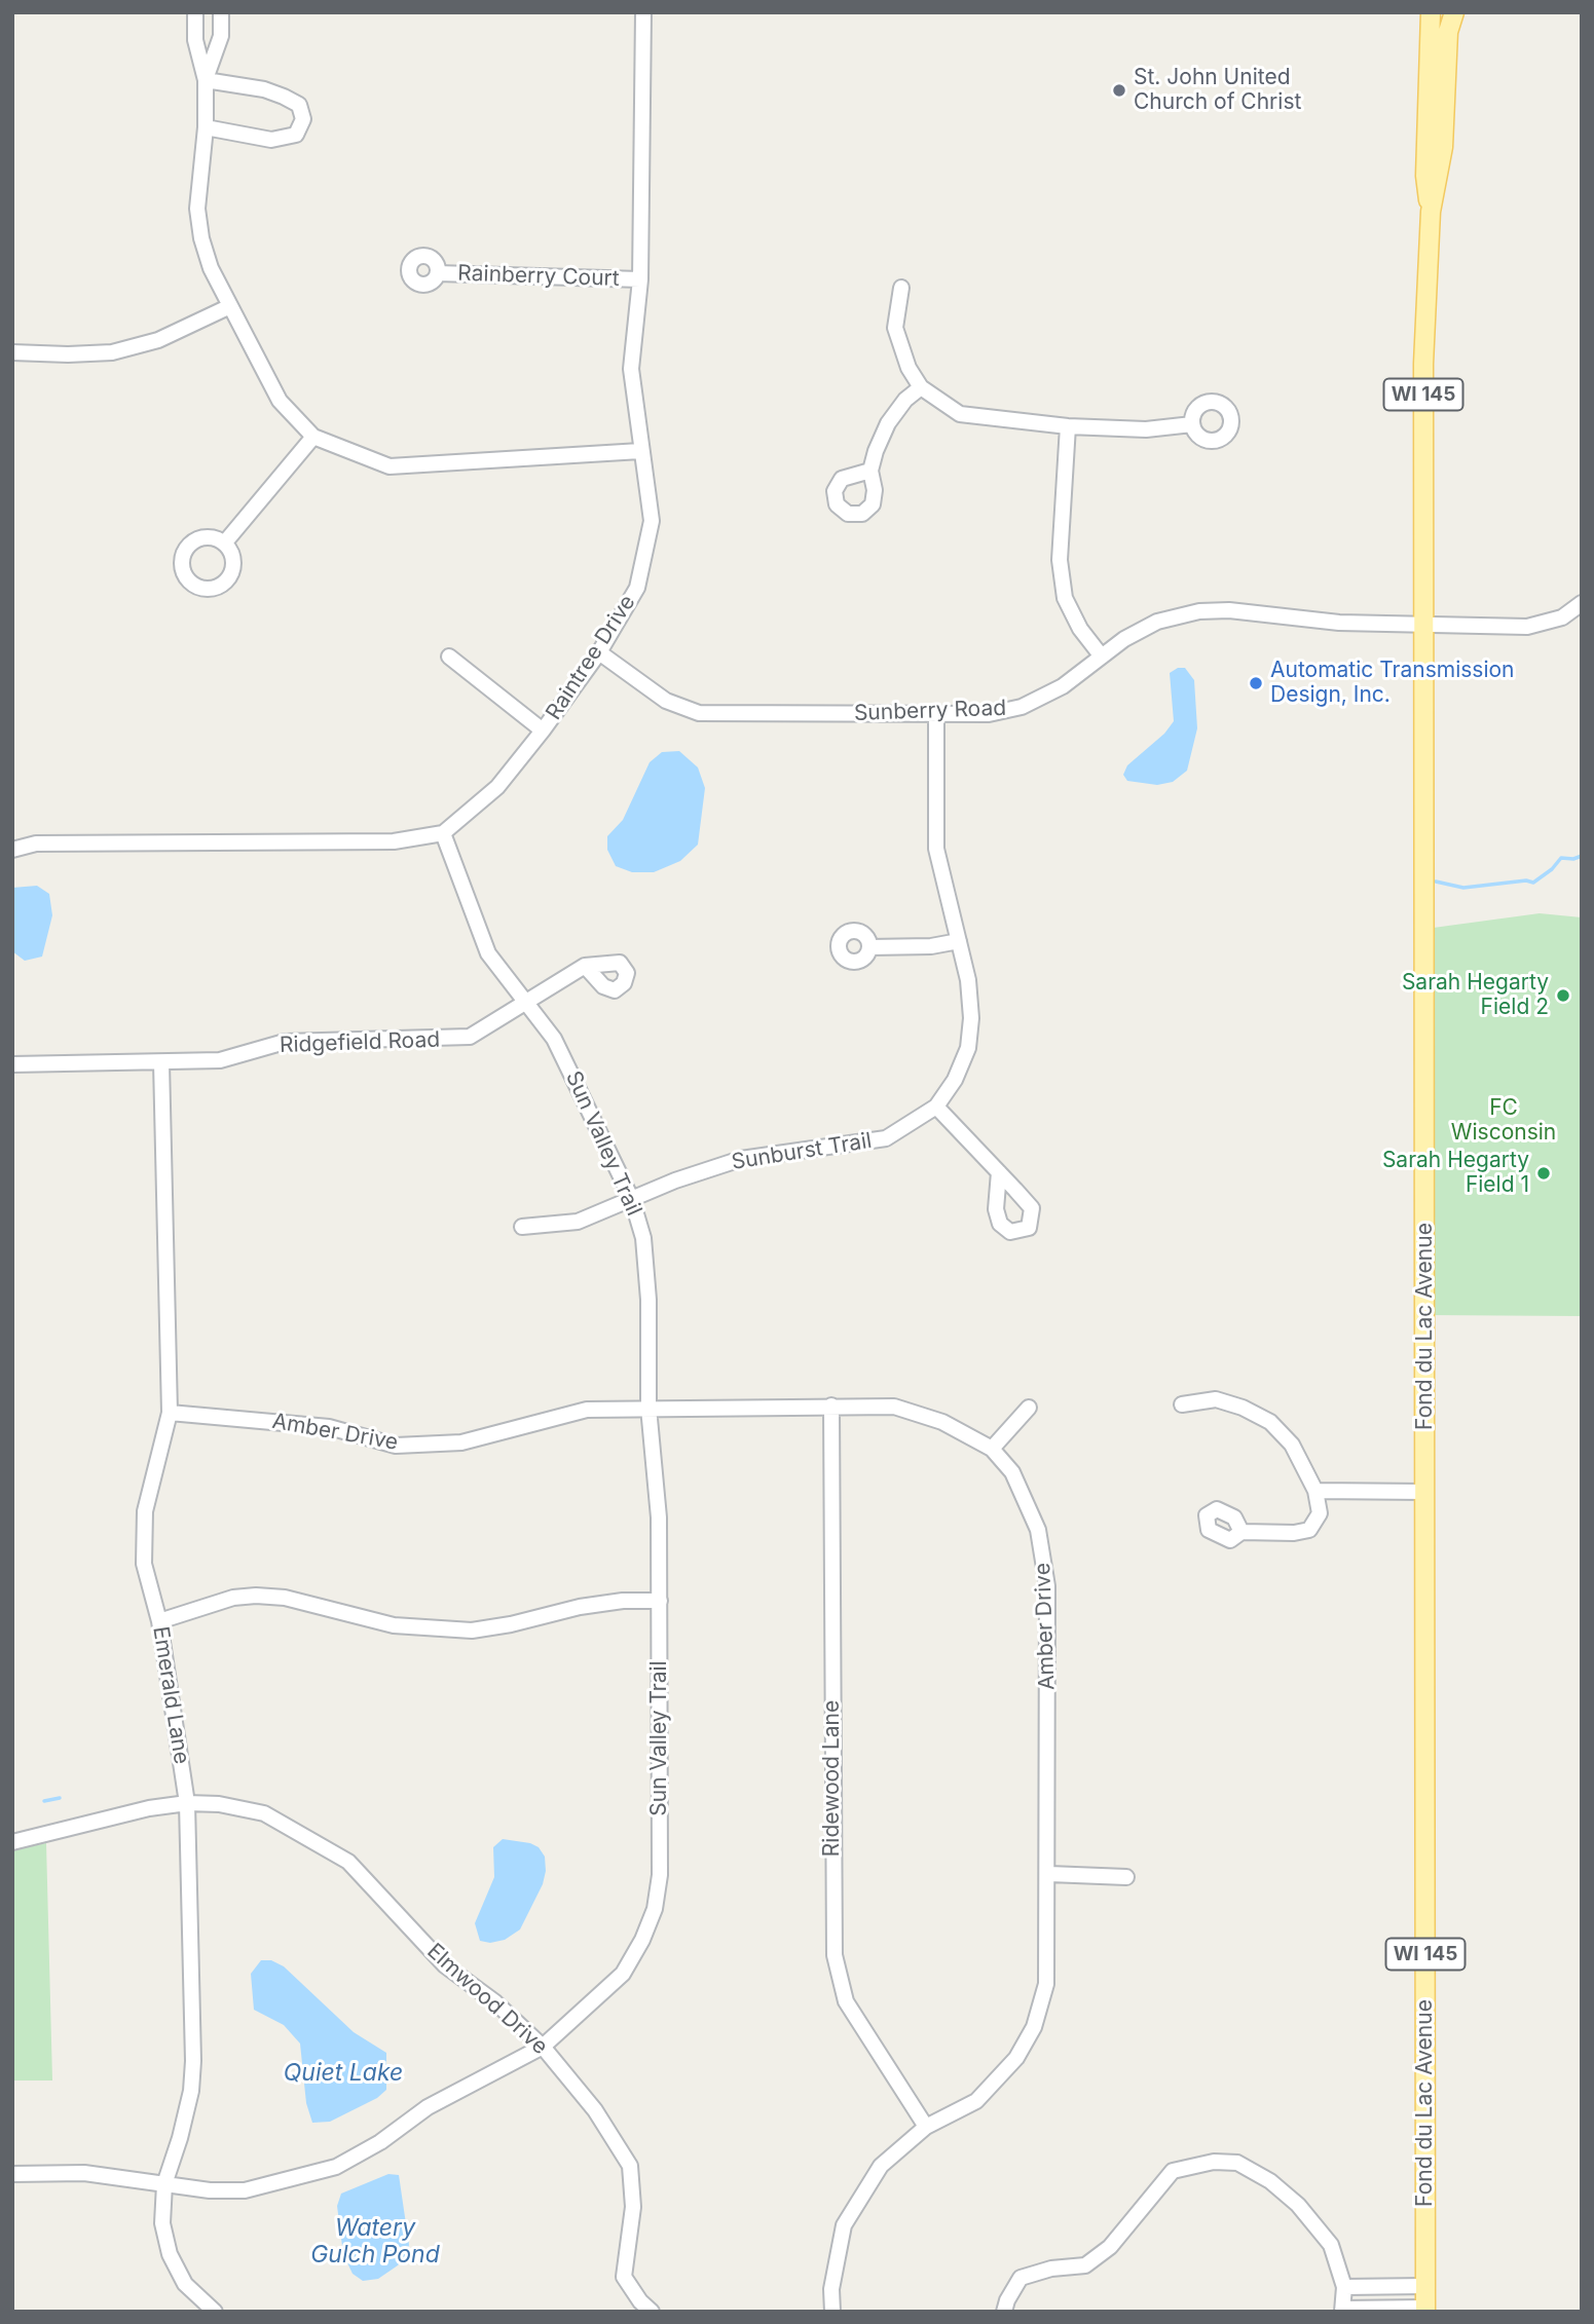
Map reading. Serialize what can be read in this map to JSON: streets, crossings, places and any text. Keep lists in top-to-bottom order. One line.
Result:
{"streets":{"main road":["WI 145","Fond du Lac Avenue"],"street":["Rainberry Court","Raintree Drive","Sunberry Road","Ridgefield Road","Sun Valley Trail","Sunburst Trail","Amber Drive","Emerald Lane","Ridewood Lane","Elmwood Drive"]},"crossings":[["Rainberry Court","Raintree Drive"],["Raintree Drive","Sunberry Road"],["Raintree Drive","Sun Valley Trail"],["Sunberry Road","Sunburst Trail"],["Sunberry Road","Fond du Lac Avenue"],["Ridgefield Road","Sun Valley Trail"],["Ridgefield Road","Emerald Lane"],["Sun Valley Trail","Sunburst Trail"],["Sun Valley Trail","Amber Drive"],["Sun Valley Trail","Emerald Lane"],["Sun Valley Trail","Elmwood Drive"],["Amber Drive","Emerald Lane"],["Amber Drive","Ridewood Lane"],["Emerald Lane","Elmwood Drive"]],"water":["Quiet Lake","Watery Gulch Pond"],"parks":["FC Wisconsin"],"places":["St. John United Church of Christ","Automatic Transmission Design, Inc.","Sarah Hegarty Field 2","Sarah Hegarty Field 1"]}
